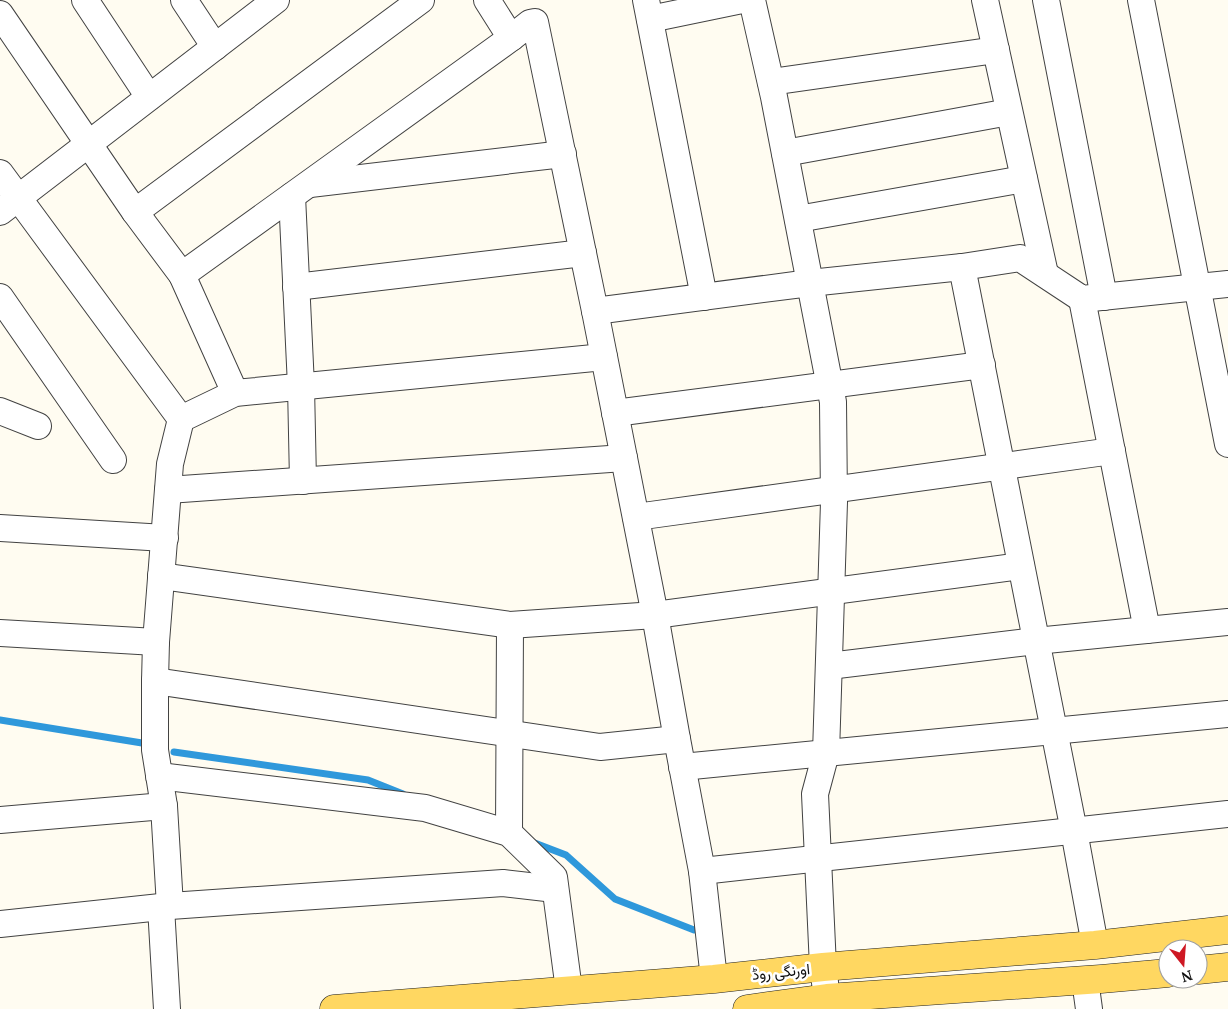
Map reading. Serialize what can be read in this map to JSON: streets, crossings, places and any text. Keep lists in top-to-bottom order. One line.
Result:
{"streets":{"main road":["اورنگی روڈ"]},"north":"bottom"}
